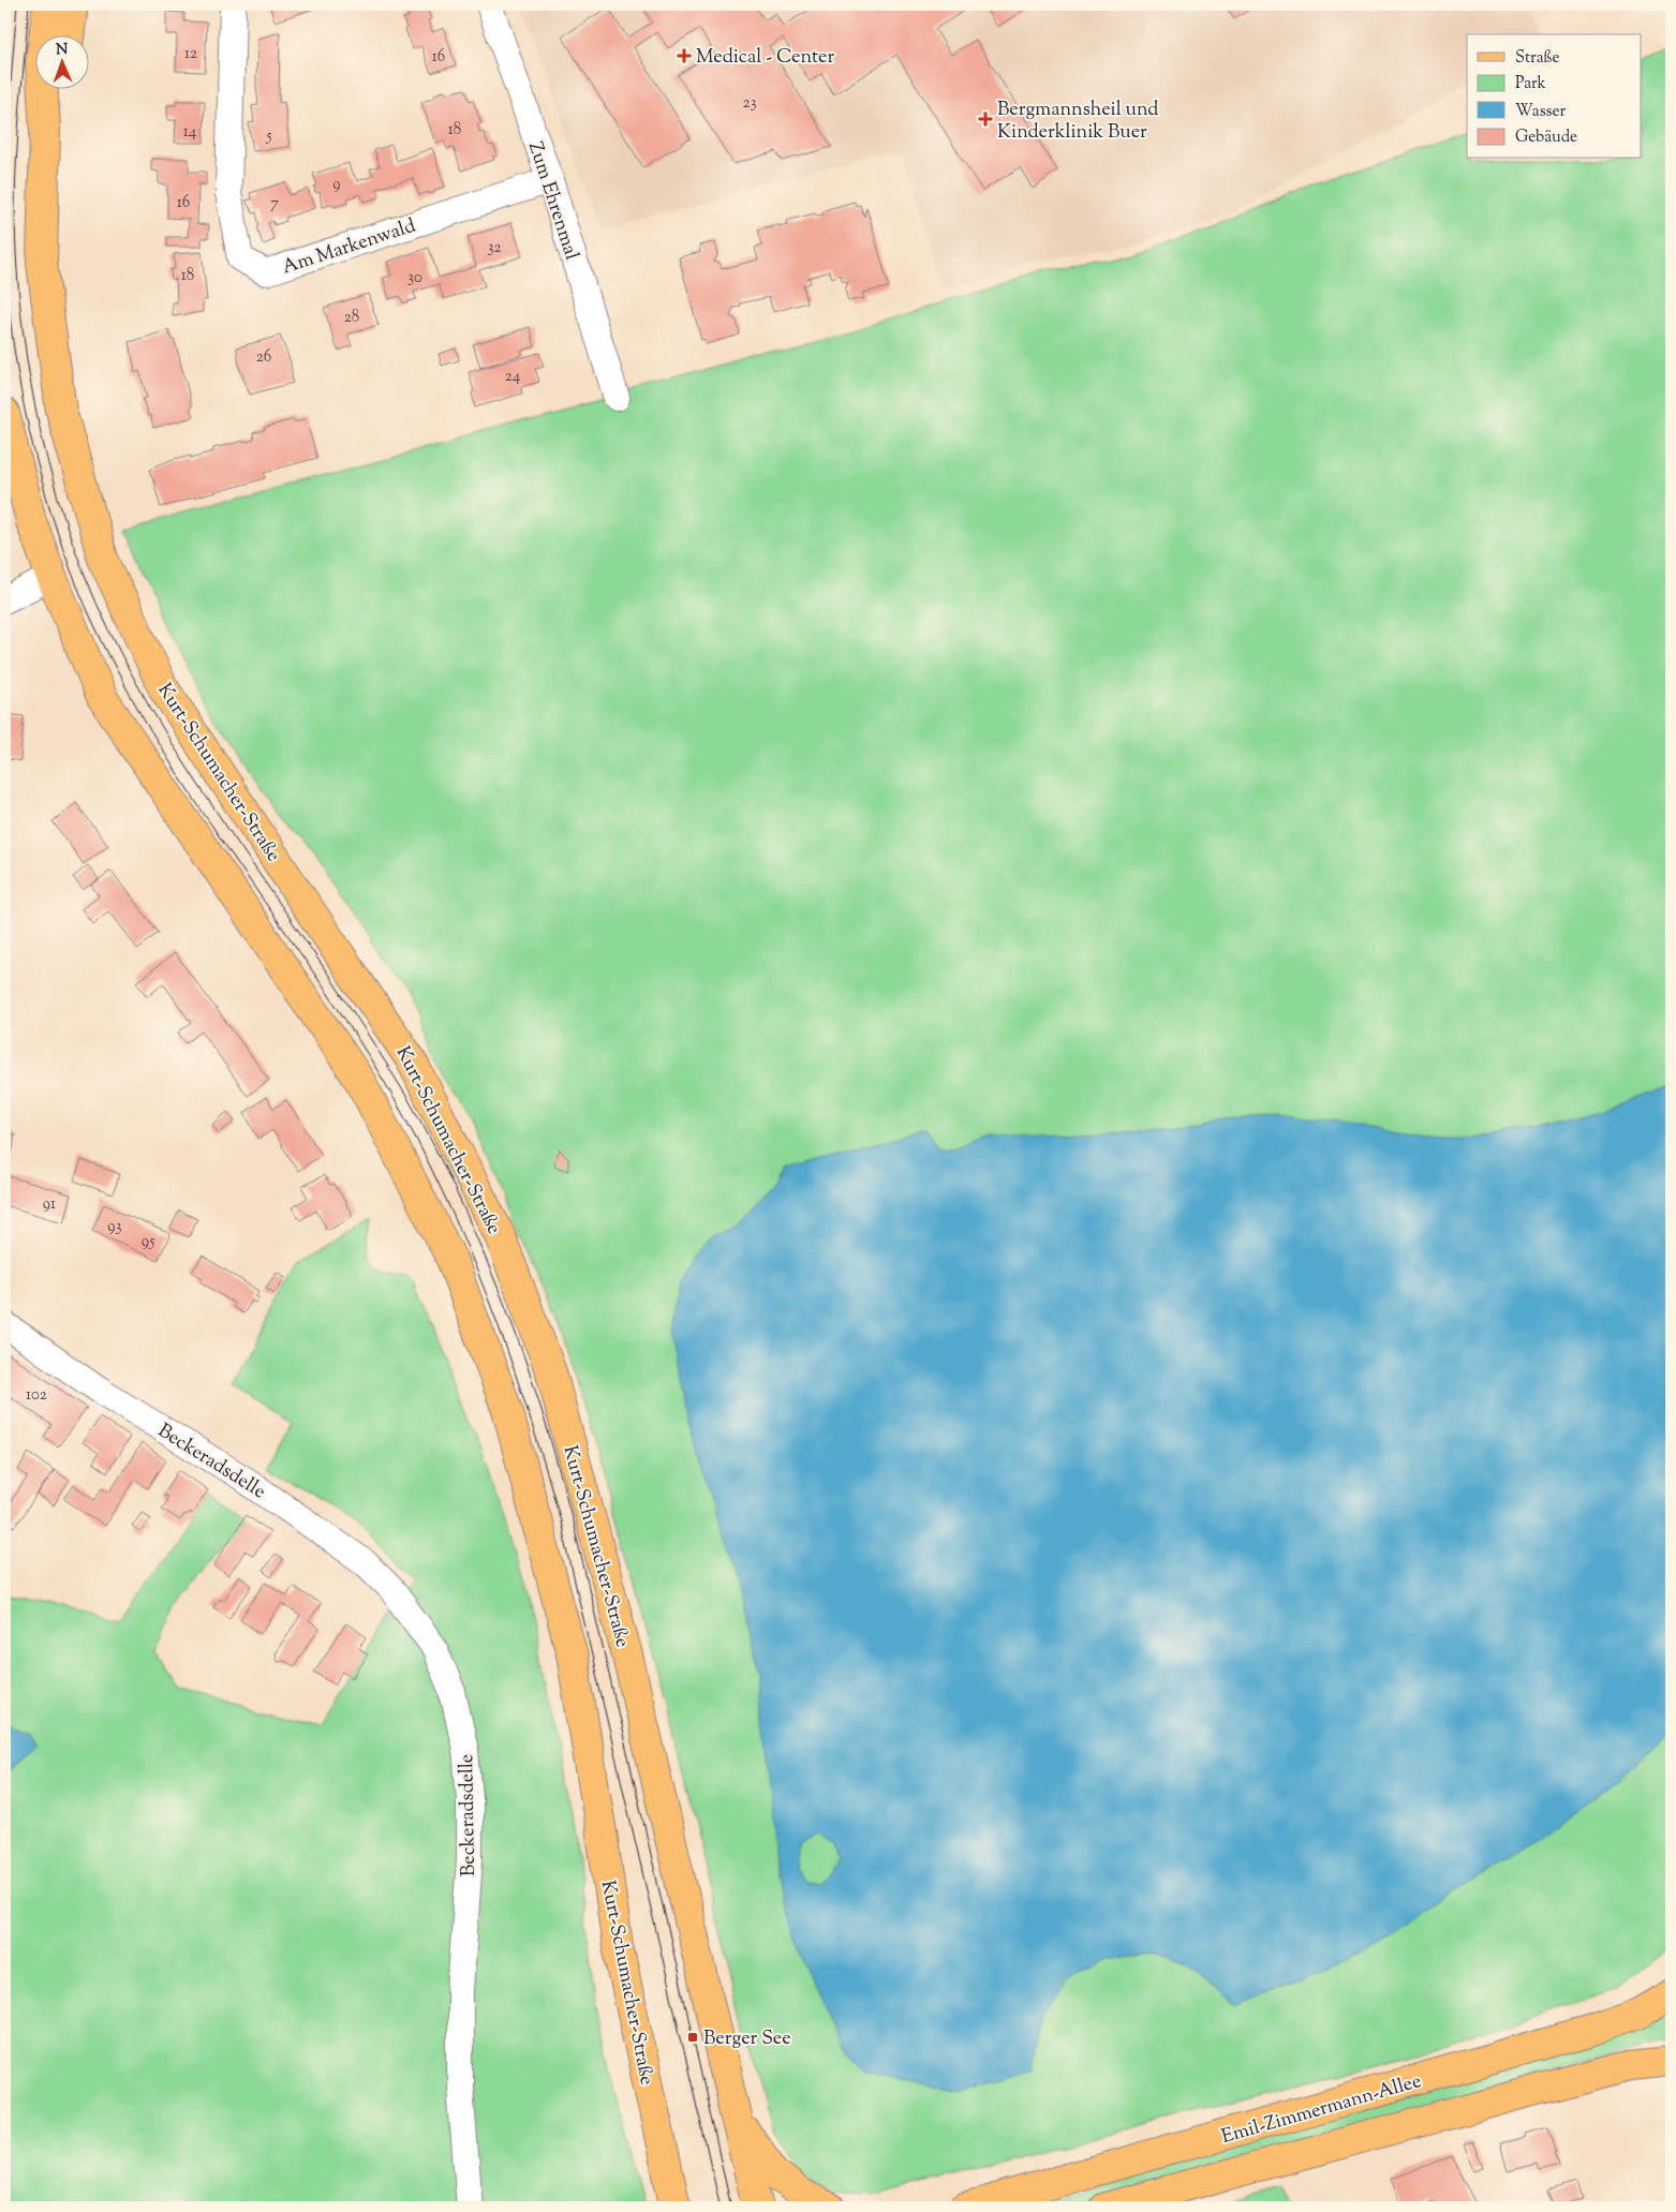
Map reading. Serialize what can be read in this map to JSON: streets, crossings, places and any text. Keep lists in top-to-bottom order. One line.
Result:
{"streets":{"main road":["Kurt-Schumacher-Straße","Emil-Zimmermann-Allee"],"street":["Zum Ehrenmal","Am Markenwald","Beckeradsdelle"]},"crossings":[["Zum Ehrenmal","Am Markenwald"]],"places":{"health":["Medical - Center","Bergmannsheil und Kinderklinik Buer"],"transit":["Berger See"]},"house_numbers":["12","16","23","18","14","5","9","16","7","32","18","30","28","26","24","91","93","95","102"],"legend":["Straße","Park","Wasser","Gebäude"],"north":"top"}
